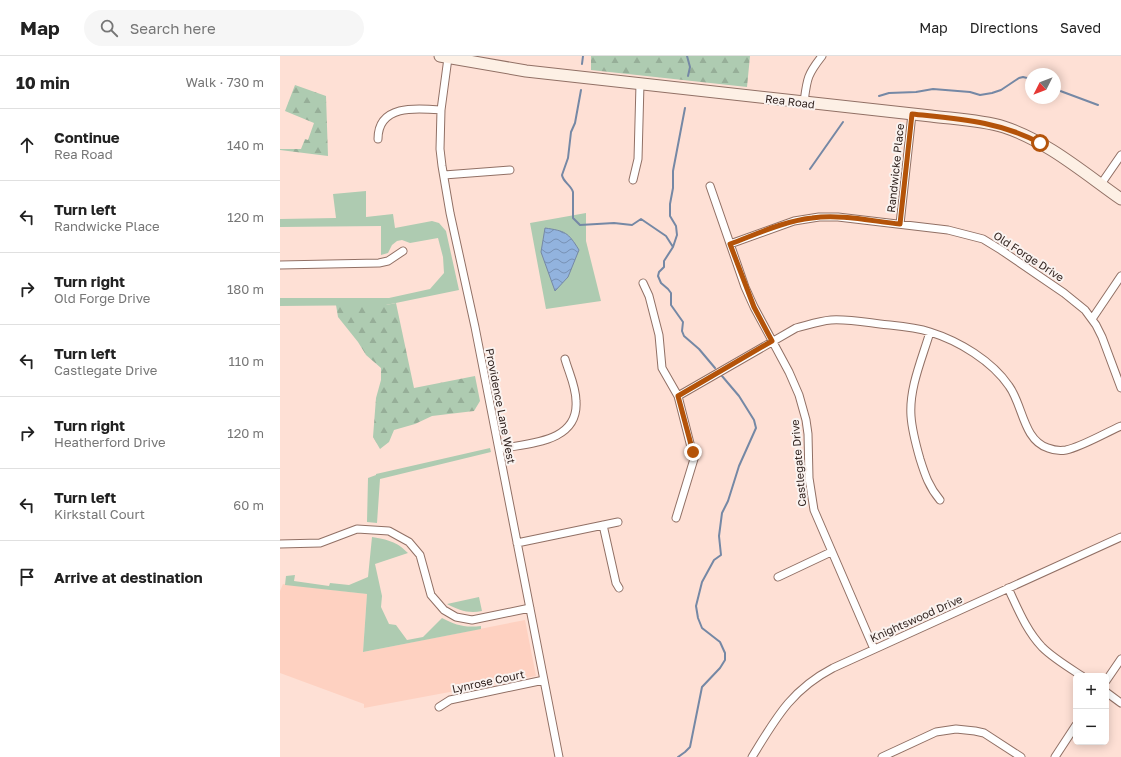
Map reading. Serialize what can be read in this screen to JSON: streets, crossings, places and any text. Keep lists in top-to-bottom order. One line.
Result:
{"streets":{"main road":["Rea Road"],"street":["Randwicke Place","Old Forge Drive","Providence Lane West","Castlegate Drive","Knightswood Drive","Lynrose Court"]},"crossings":[["Rea Road","Randwicke Place"],["Rea Road","Providence Lane West"],["Randwicke Place","Old Forge Drive"],["Old Forge Drive","Castlegate Drive"],["Providence Lane West","Lynrose Court"],["Castlegate Drive","Knightswood Drive"]],"north":"bottom left","page":{"header":"Map","search":"Search here","nav":["Map","Directions","Saved"],"heading":["10 min","Walk · 730 m"],"list":[["Continue","Rea Road","140 m"],["Turn left","Randwicke Place","120 m"],["Turn right","Old Forge Drive","180 m"],["Turn left","Castlegate Drive","110 m"],["Turn right","Heatherford Drive","120 m"],["Turn left","Kirkstall Court","60 m"],"Arrive at destination"],"map_buttons":["+","−"]}}
